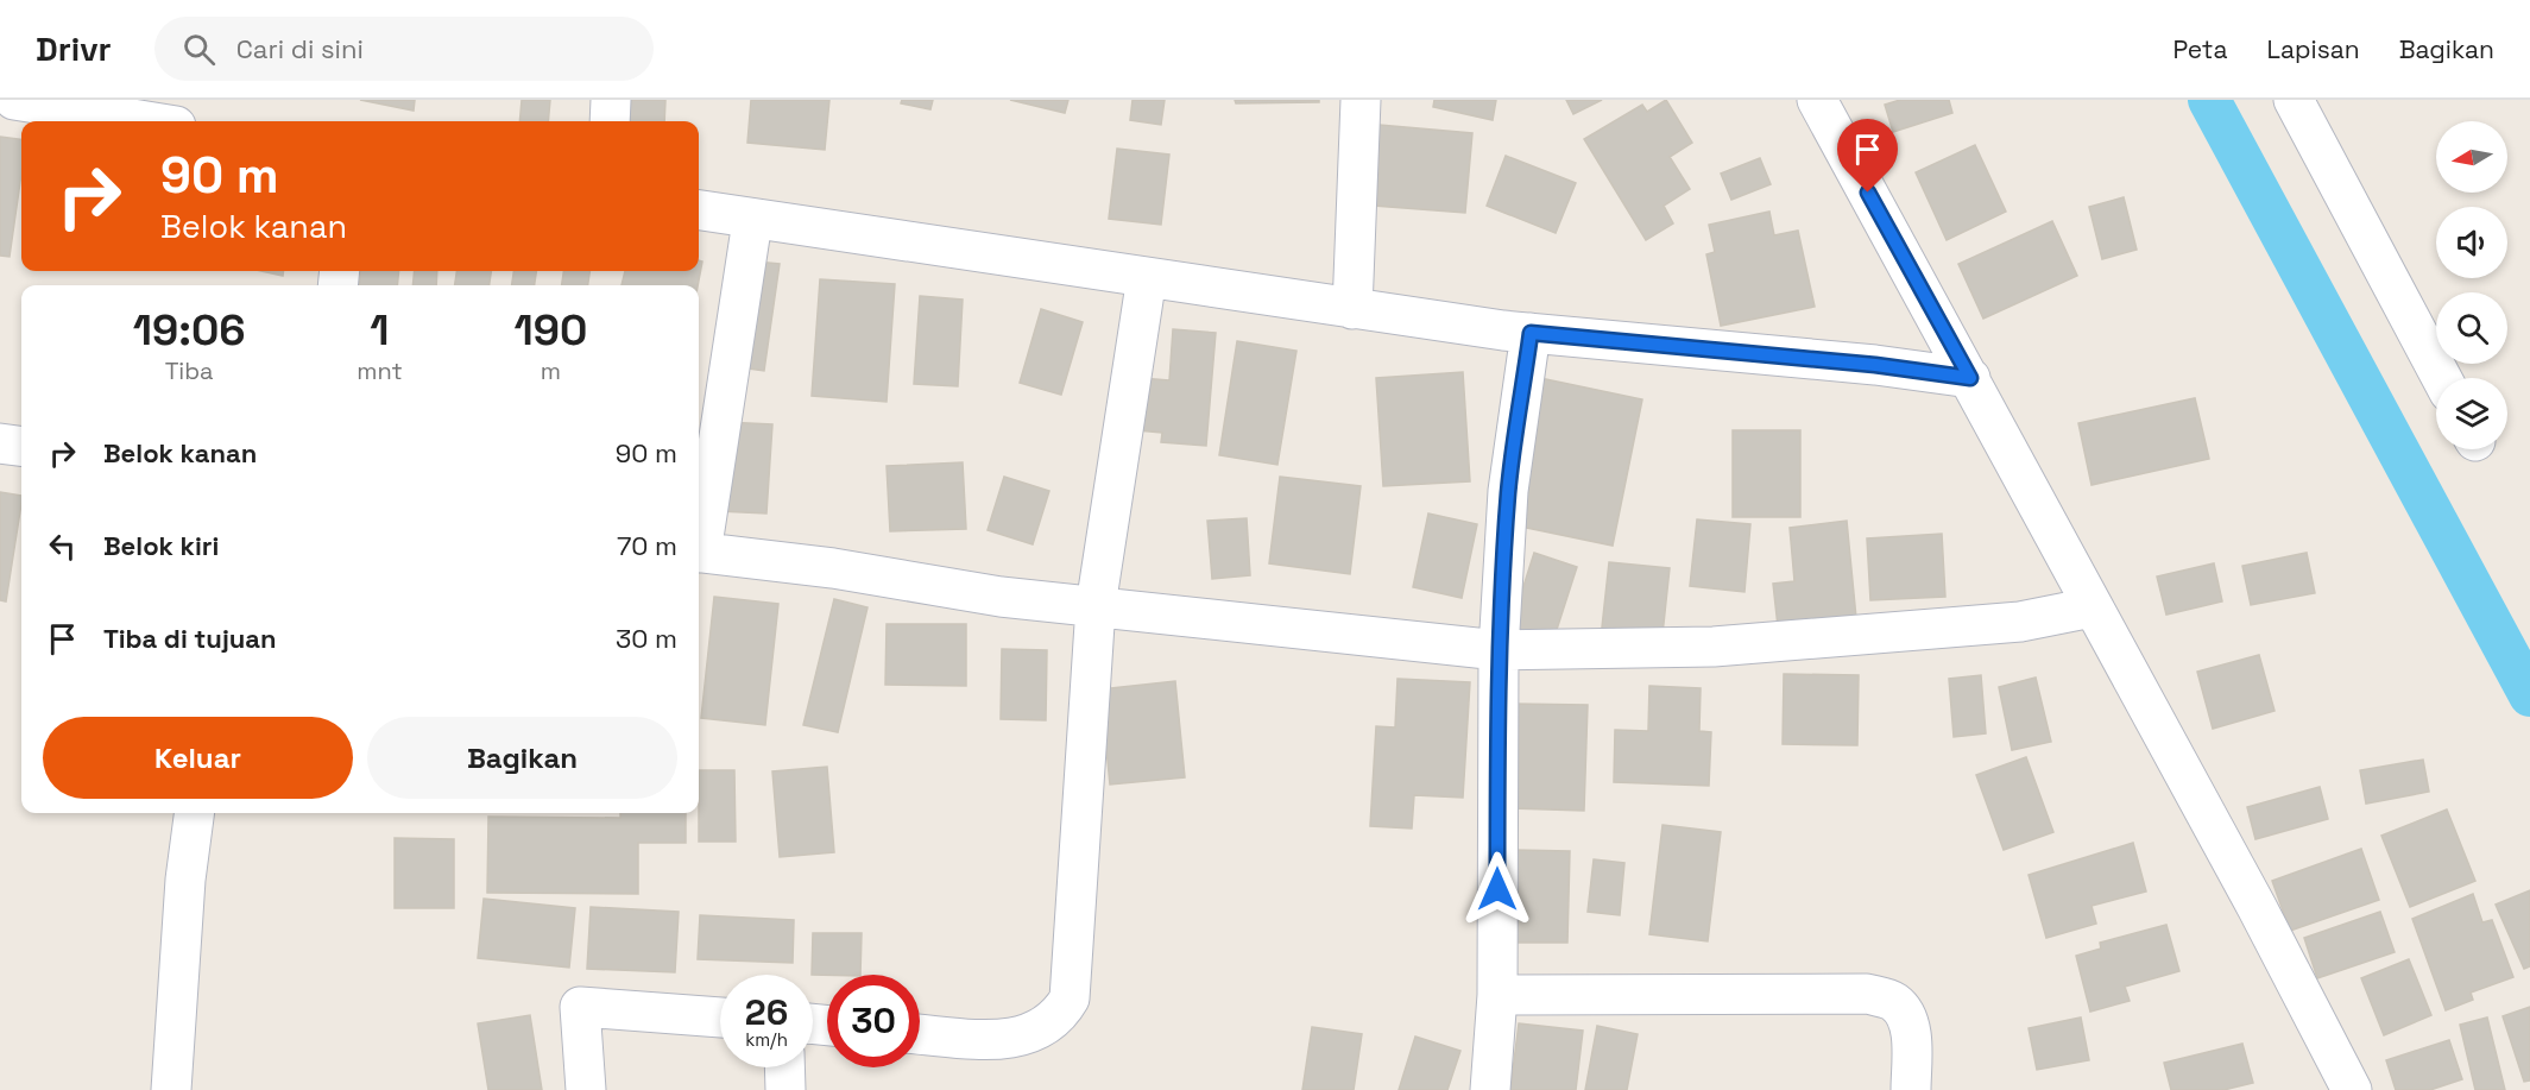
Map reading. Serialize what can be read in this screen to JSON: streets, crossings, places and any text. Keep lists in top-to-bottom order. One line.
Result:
{"north":"left","page":{"header":"Drivr","search":"Cari di sini","nav":["Peta","Lapisan","Bagikan"],"turn":["90 m","Belok kanan"],"eta":["19:06","Tiba","1","mnt","190","m"],"list":[{"name":"Belok kanan","value":"90 m"},{"name":"Belok kiri","value":"70 m"},{"name":"Tiba di tujuan","value":"30 m"}],"buttons":["Keluar","Bagikan"],"speed":"26 km/h","limit":"30"}}
